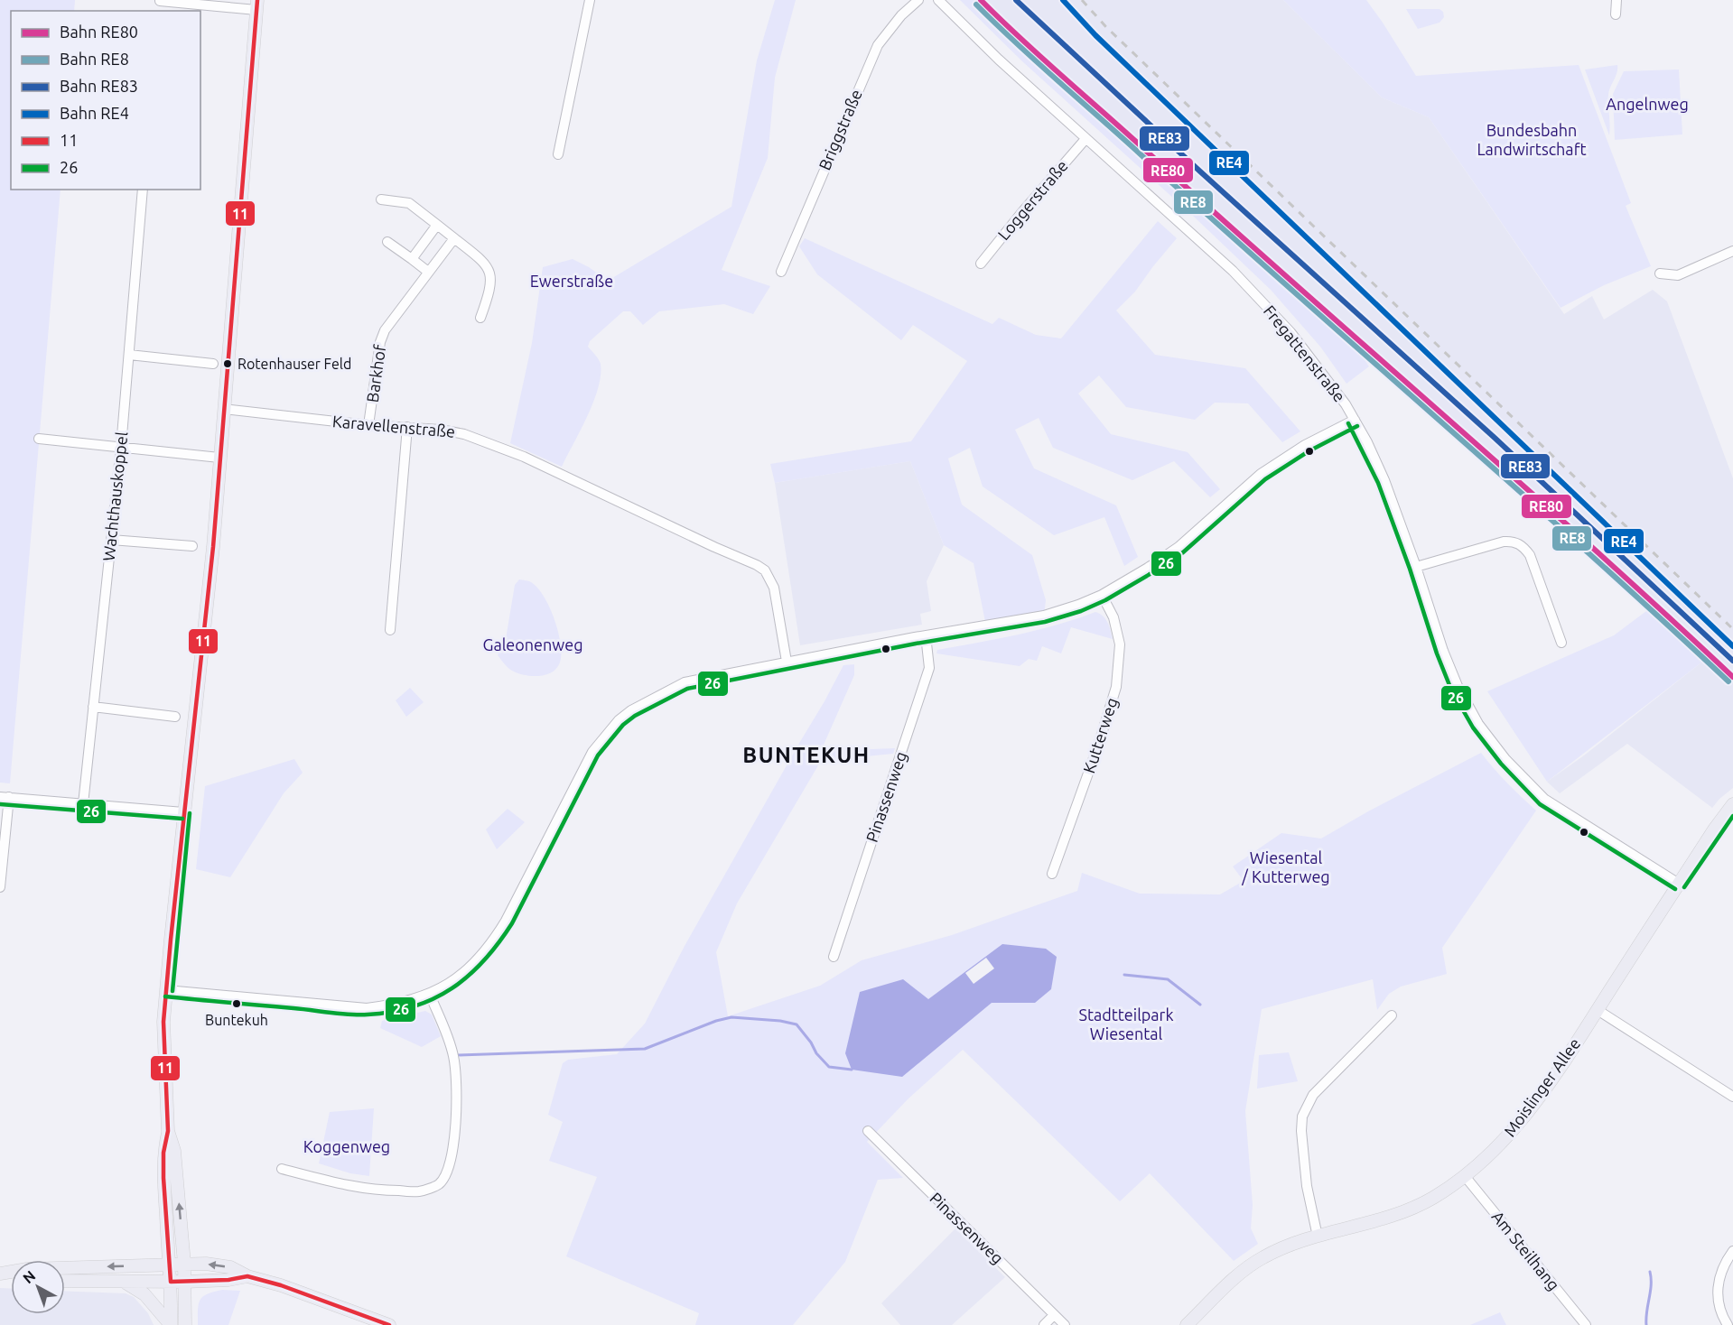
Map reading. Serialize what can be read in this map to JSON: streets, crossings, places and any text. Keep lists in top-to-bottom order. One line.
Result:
{"streets":{"main road":["Moislinger Allee"],"street":["Briggstraße","Loggerstraße","Fregattenstraße","Barkhof","Karavellenstraße","Wachthauskoppel","Kutterweg","Pinassenweg","Am Steilhang"]},"crossings":[["Loggerstraße","Fregattenstraße"],["Fregattenstraße","Moislinger Allee"],["Barkhof","Karavellenstraße"],["Moislinger Allee","Am Steilhang"]],"districts":["BUNTEKUH"],"parks":["Angelnweg","Bundesbahn Landwirtschaft","Ewerstraße","Galeonenweg","Wiesental / Kutterweg","Stadtteilpark Wiesental","Koggenweg"],"places":["Rotenhauser Feld","Buntekuh"],"lines":["rail line RE80","rail line RE83","rail line RE4","transit line 11","rail line RE8","transit line 26"],"legend":["Bahn RE80","Bahn RE8","Bahn RE83","Bahn RE4","11","26"],"north":"top left"}
